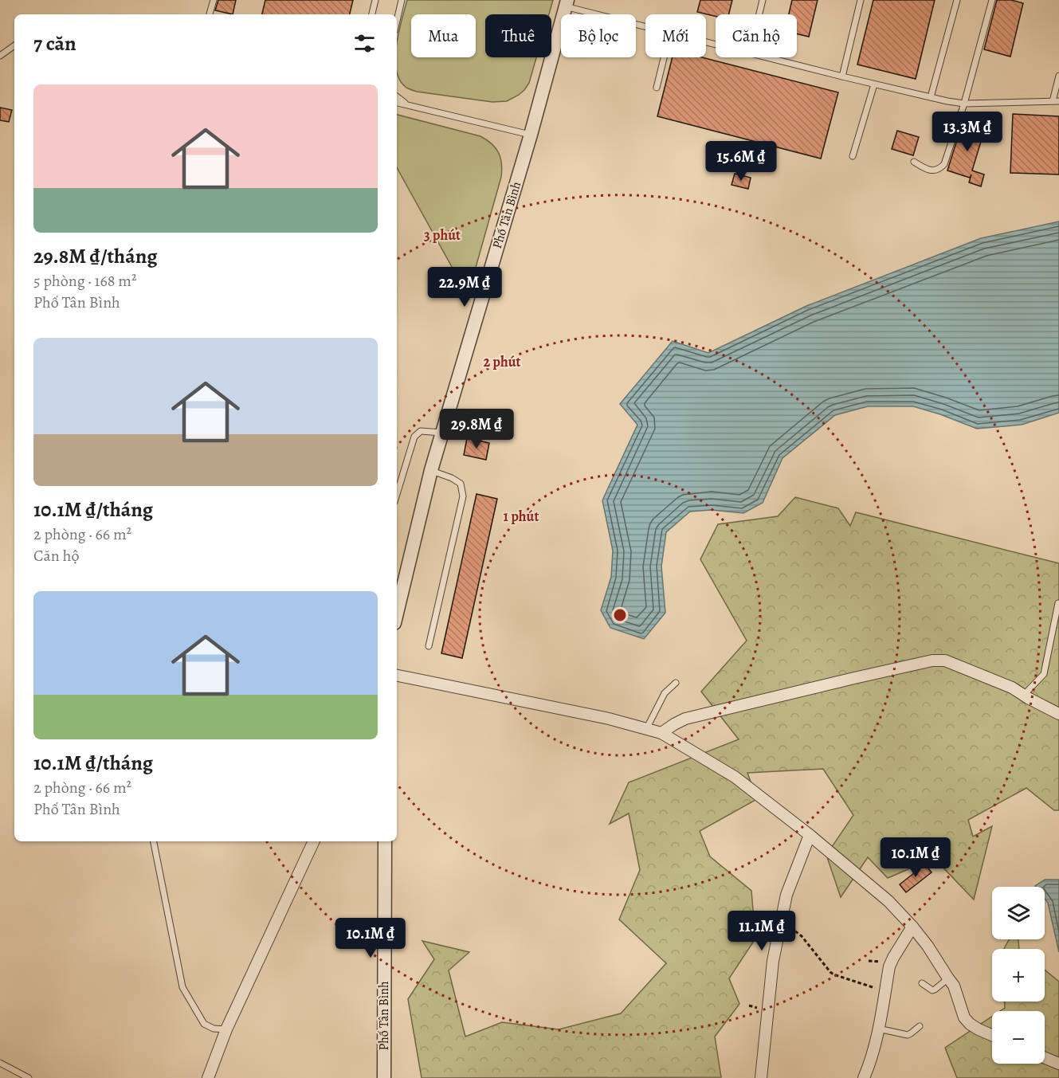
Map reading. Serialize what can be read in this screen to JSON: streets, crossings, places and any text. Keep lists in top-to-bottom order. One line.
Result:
{"streets":{"street":["Phố Tân Bình"]},"page":{"chip":["Mua","Thuê","Bộ lọc","Mới","Căn hộ"],"heading":"7 căn","list":[{"name":"29.8M ₫/tháng","note":"5 phòng · 168 m² · Phố Tân Bình"},{"name":"10.1M ₫/tháng","note":"2 phòng · 66 m² · Căn hộ"},{"name":"10.1M ₫/tháng","note":"2 phòng · 66 m² · Phố Tân Bình"}],"price":["13.3M ₫","15.6M ₫","22.9M ₫","29.8M ₫","10.1M ₫","11.1M ₫","10.1M ₫"],"map_buttons":["+","−"]},"rings":["3 phút","2 phút","1 phút"]}
